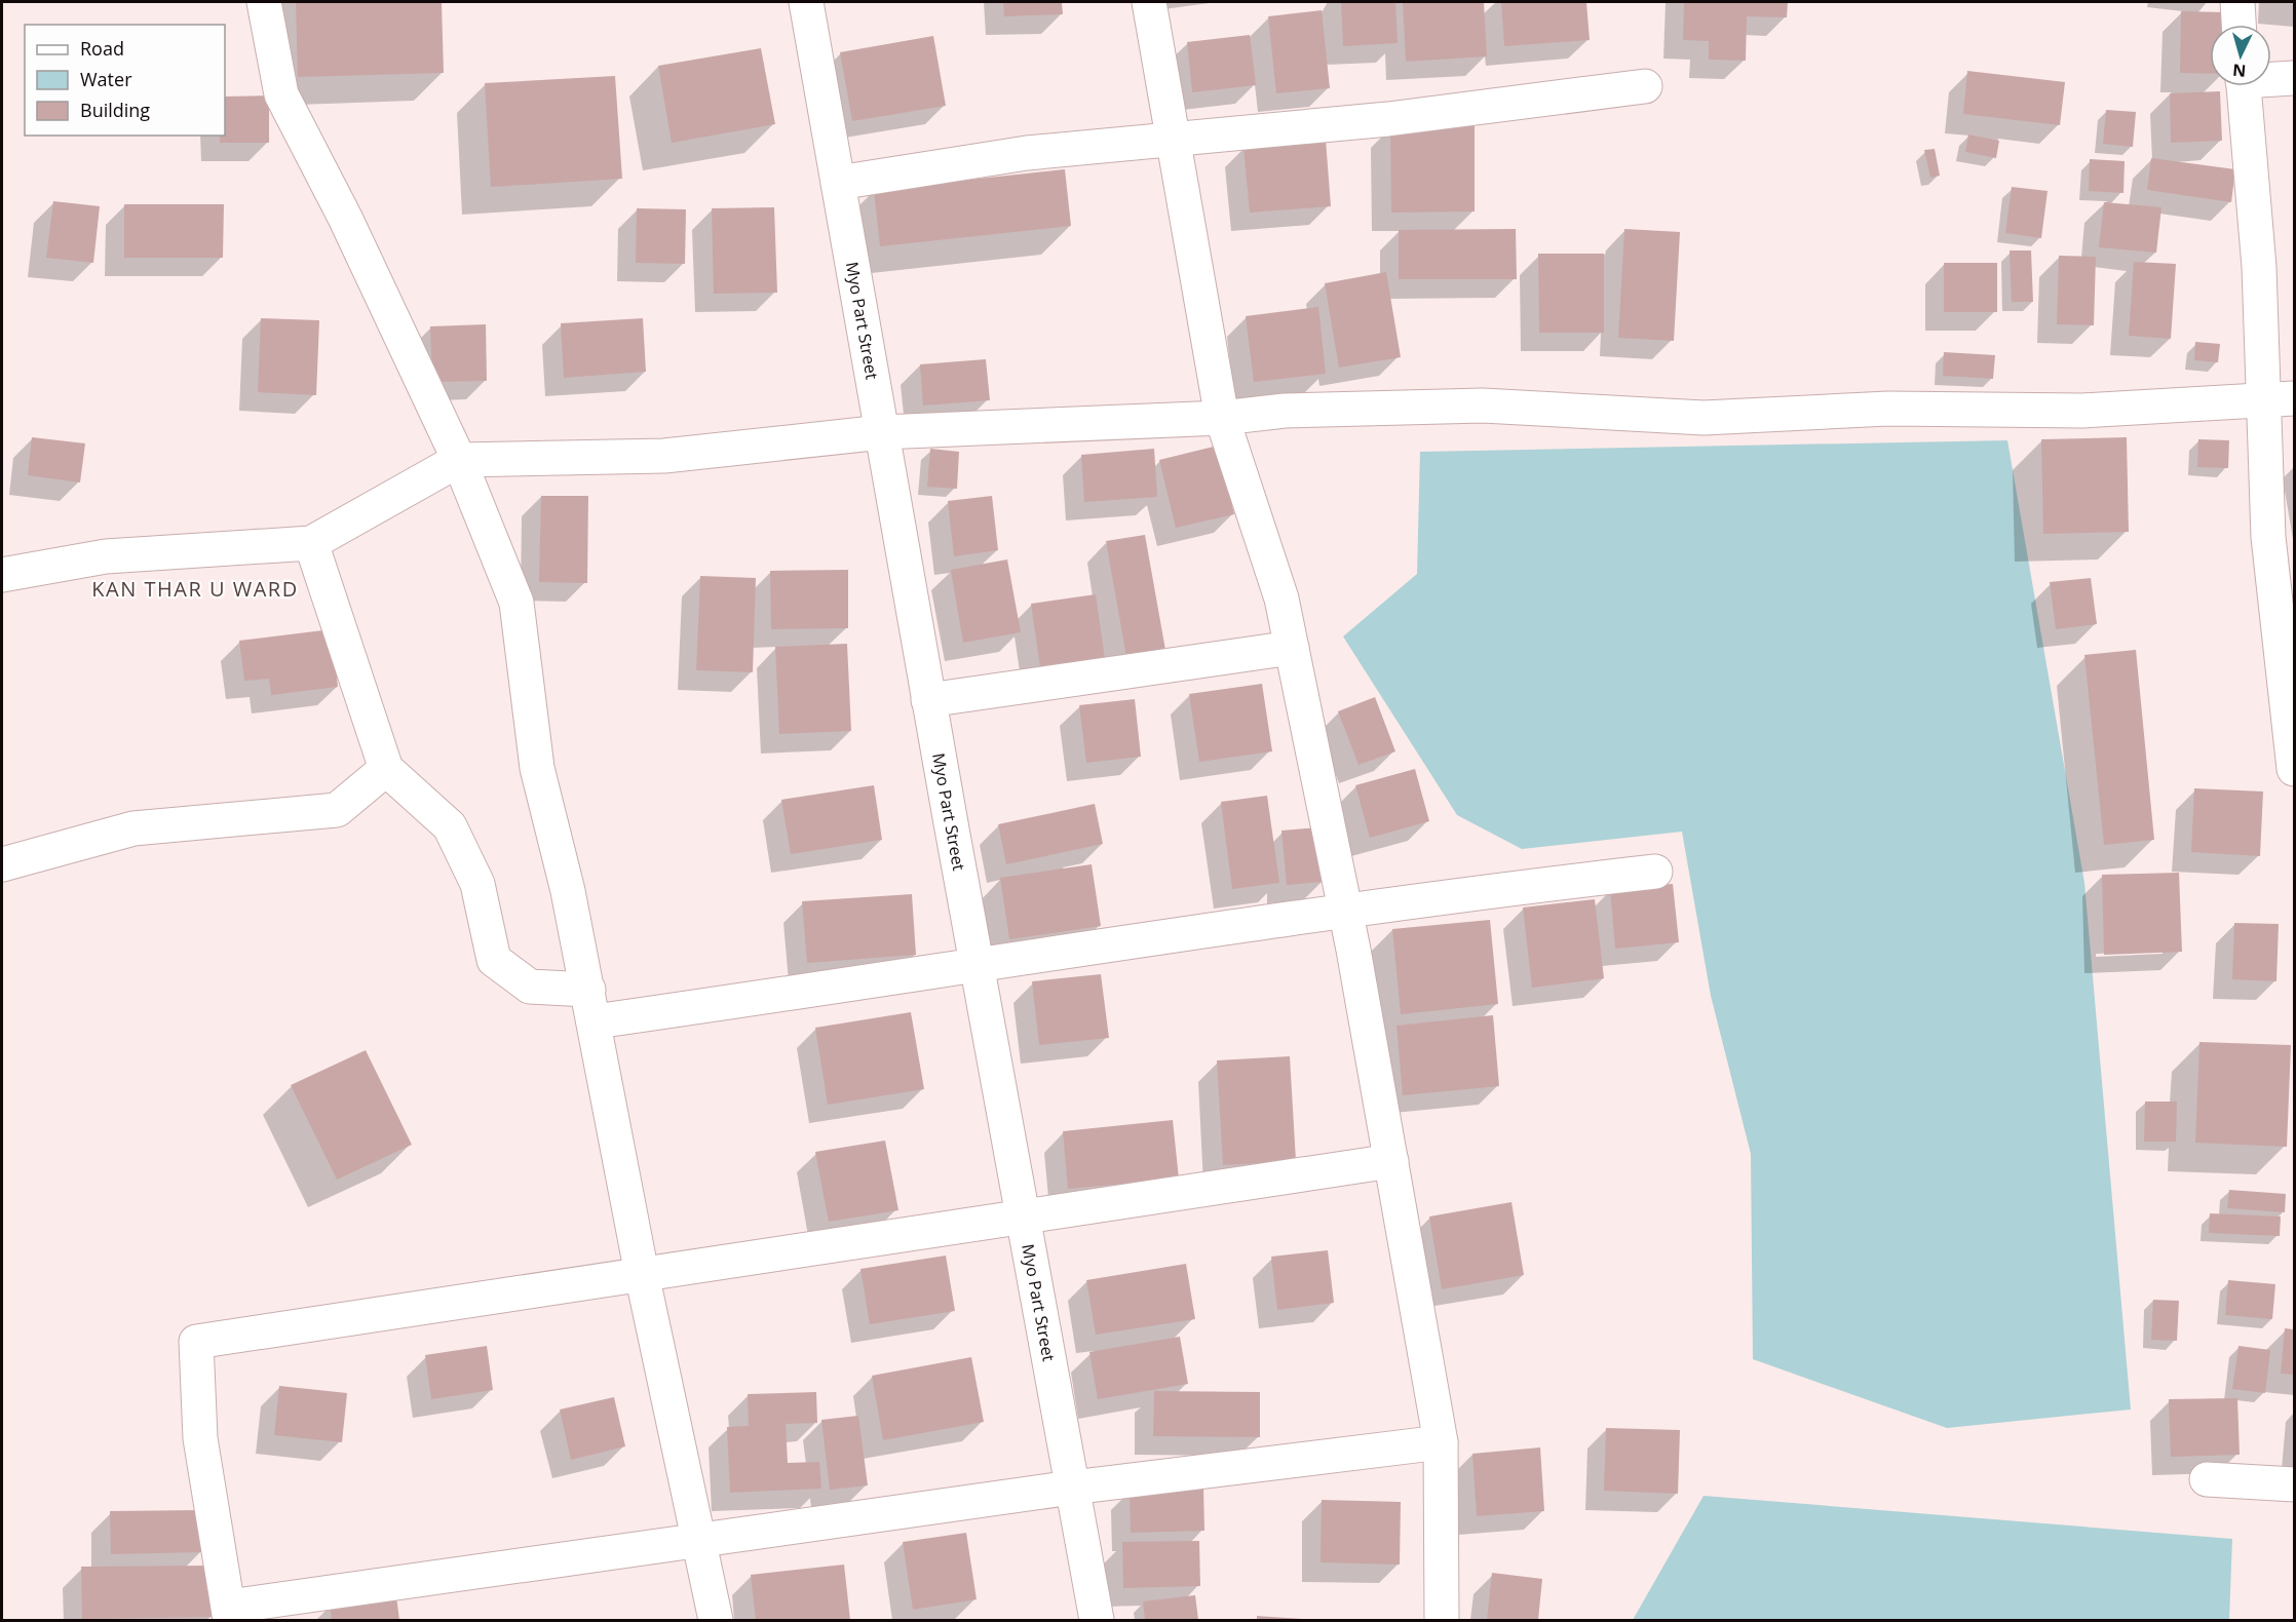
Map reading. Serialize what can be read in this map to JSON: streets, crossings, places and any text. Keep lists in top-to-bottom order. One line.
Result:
{"streets":{"street":["Myo Part Street"]},"districts":["KAN THAR U WARD"],"legend":["Road","Water","Building"],"north":"bottom"}
